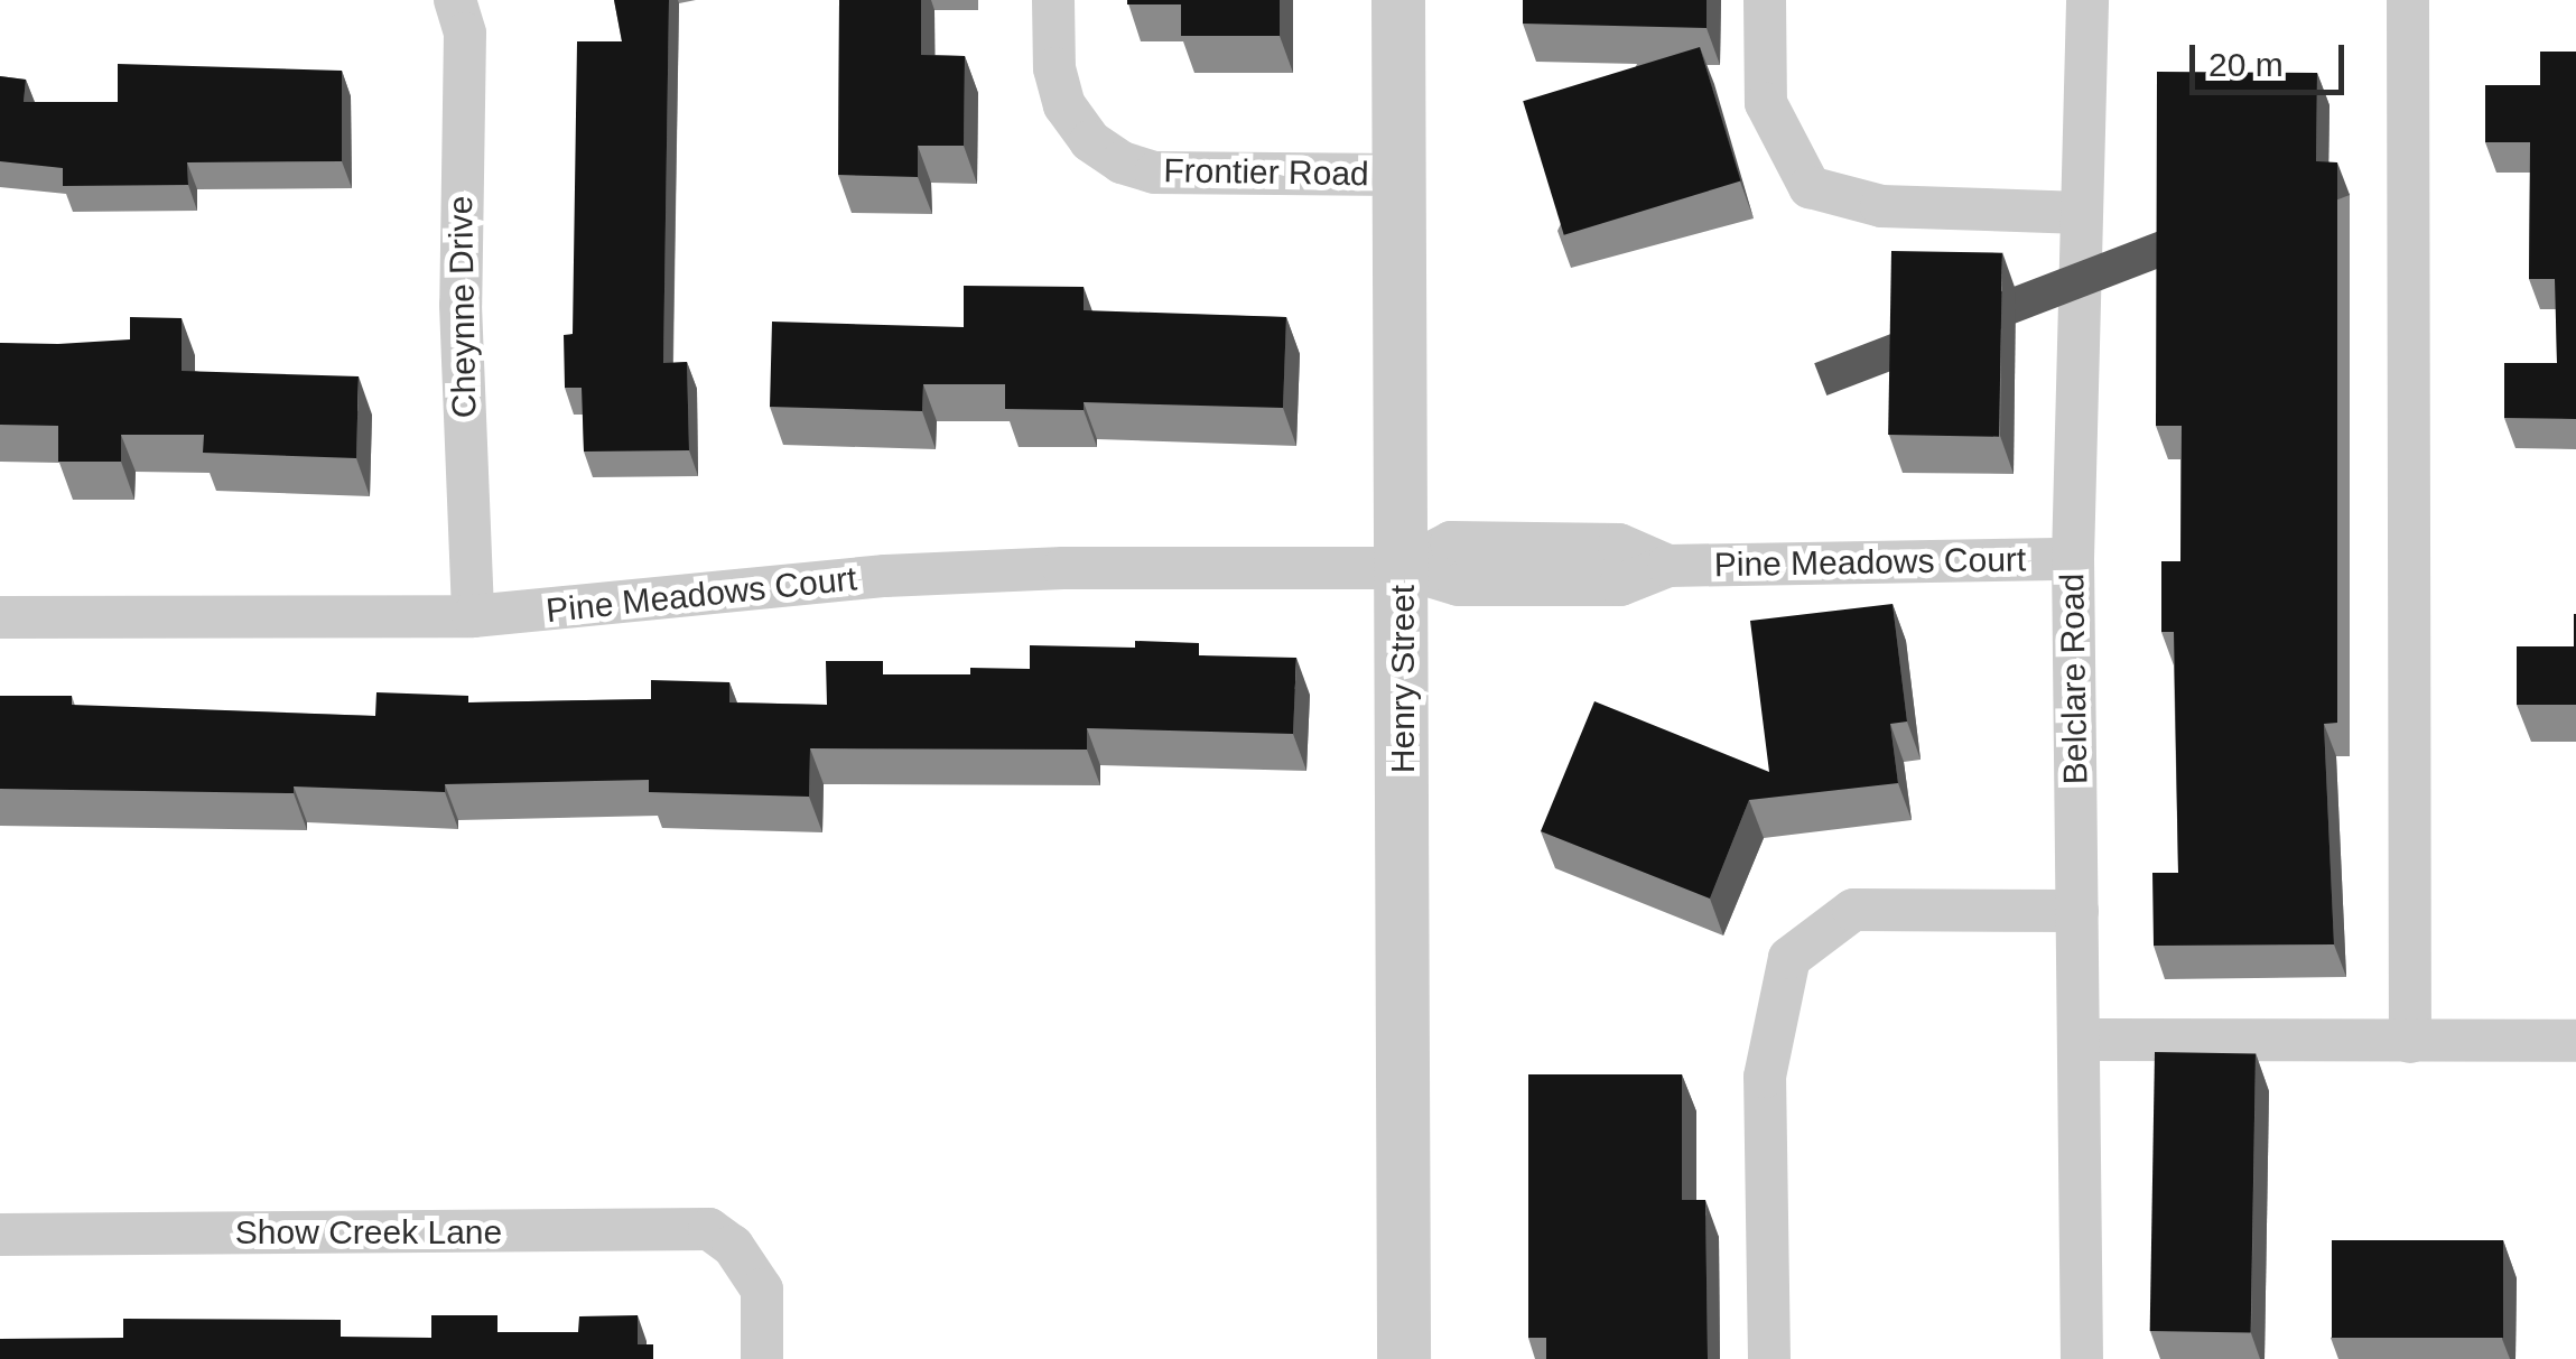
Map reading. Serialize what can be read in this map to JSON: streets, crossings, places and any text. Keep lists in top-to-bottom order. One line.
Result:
{"streets":{"street":["Frontier Road","Cheynne Drive","Pine Meadows Court","Henry Street","Belclare Road","Show Creek Lane"]},"crossings":[["Frontier Road","Henry Street"],["Cheynne Drive","Pine Meadows Court"],["Pine Meadows Court","Henry Street"],["Pine Meadows Court","Belclare Road"]],"scale_bar":"20 m"}
